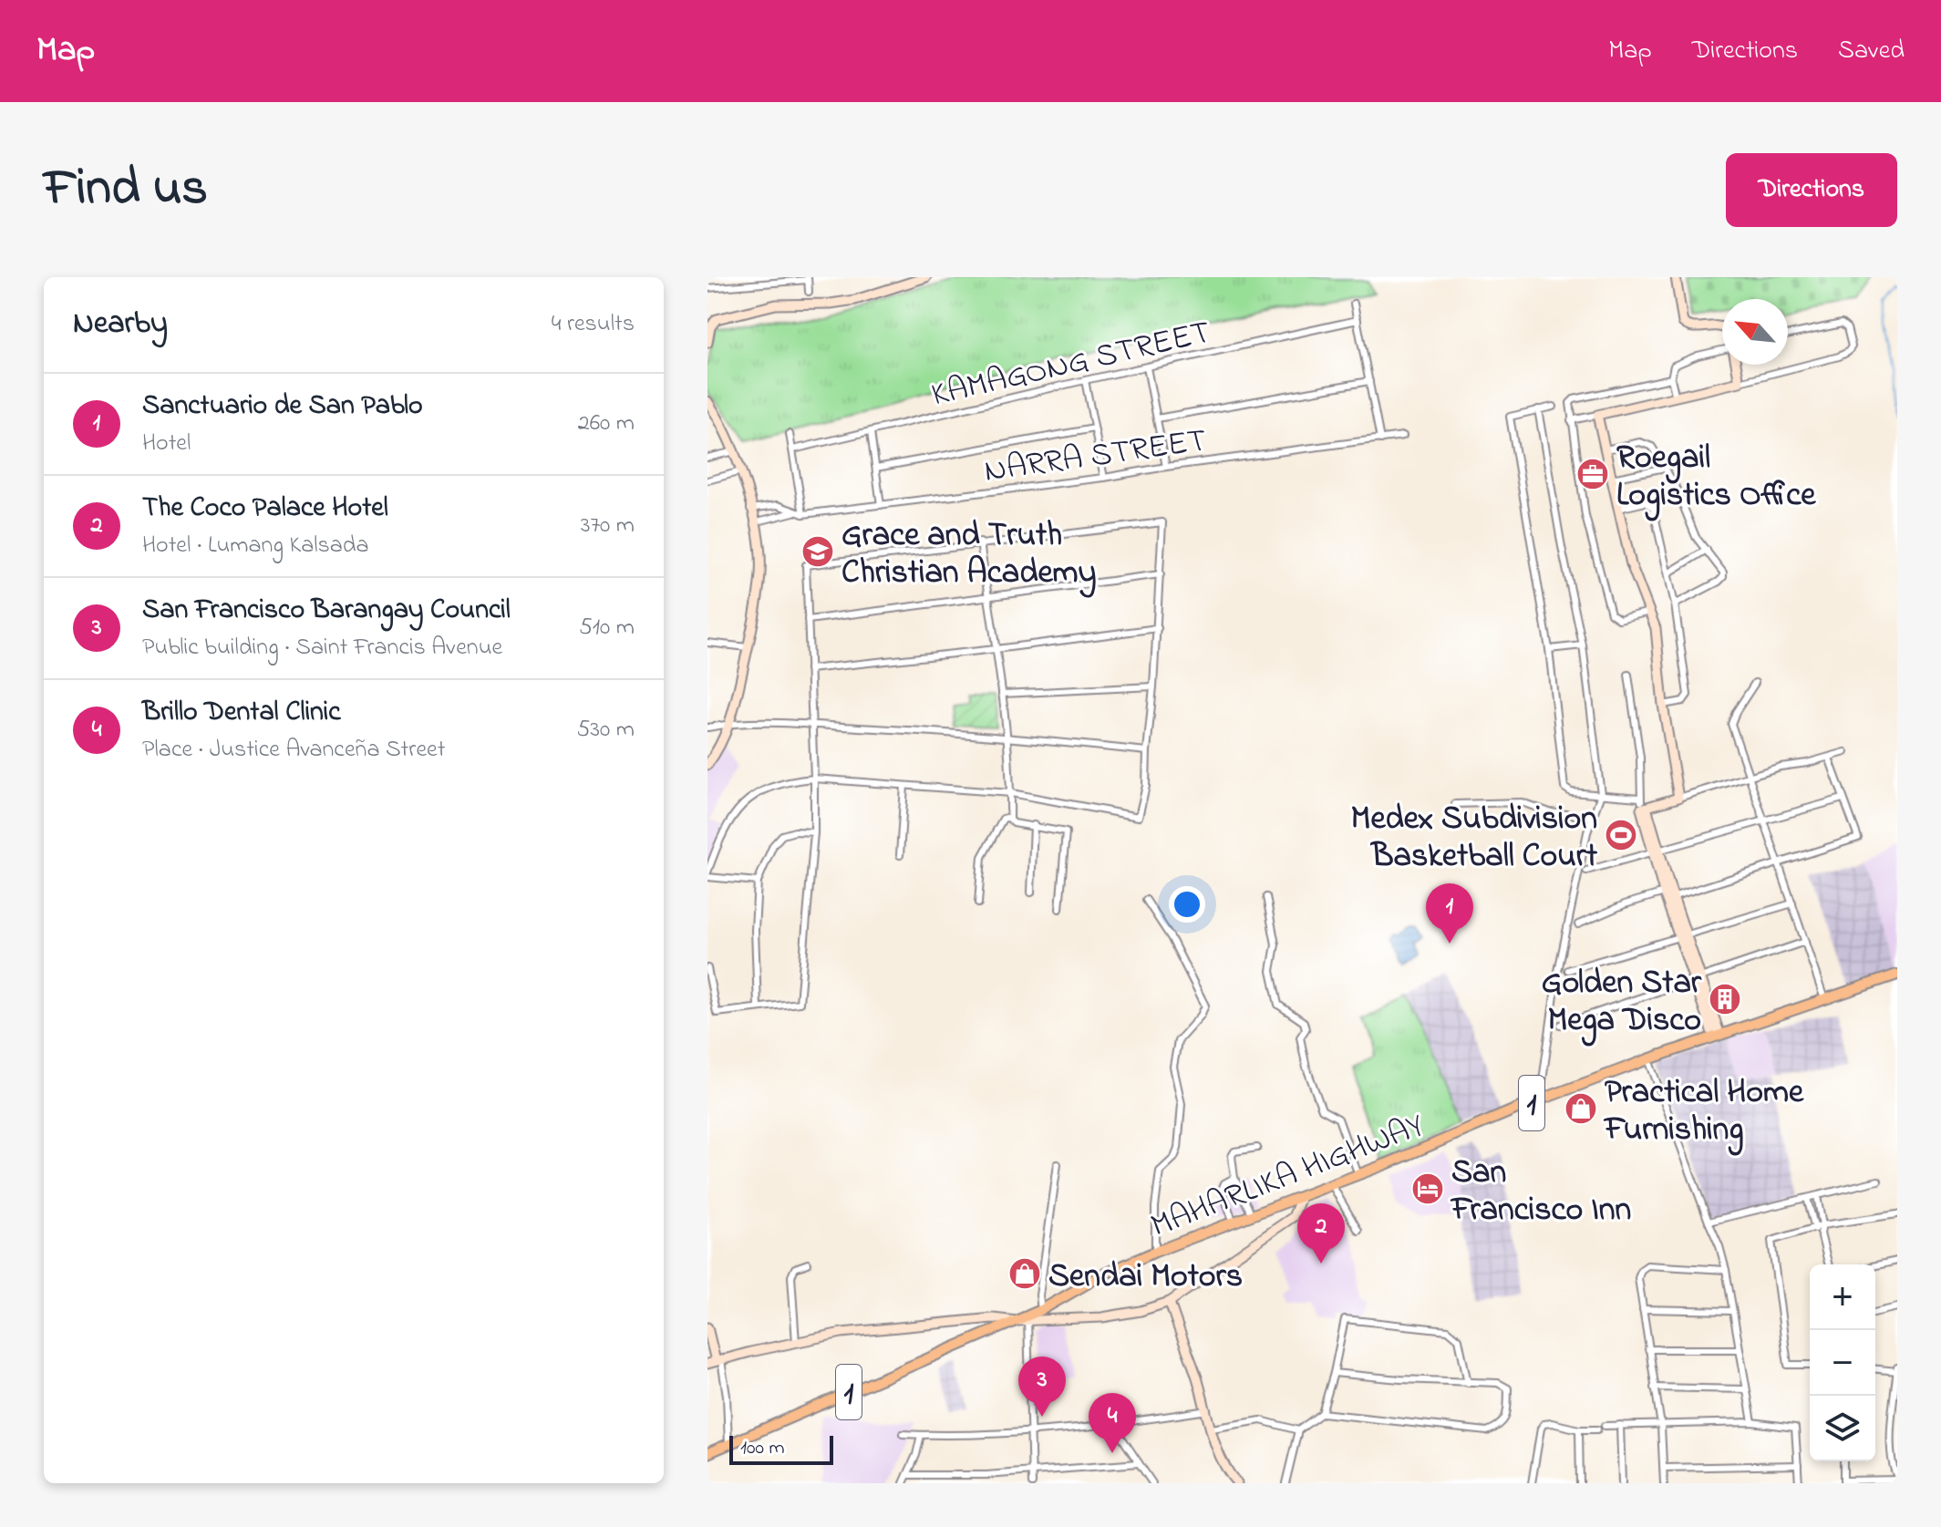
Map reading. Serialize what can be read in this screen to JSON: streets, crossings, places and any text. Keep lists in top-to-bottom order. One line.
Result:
{"streets":{"main road":["1","MAHARLIKA HIGHWAY"],"street":["KAMAGONG STREET","NARRA STREET"]},"places":{"office":["Roegail Logistics Office"],"school or university":["Grace and Truth Christian Academy"],"sports":["Medex Subdivision Basketball Court"],"building":["Golden Star Mega Disco"],"shop":["Practical Home Furnishing","Sendai Motors"],"hotel":["San Francisco Inn"]},"scale_bar":"100 m","north":"top left","page":{"header":"Map","nav":["Map","Directions","Saved"],"title":"Find us","buttons":"Directions","heading":["Nearby","4 results"],"list":[{"mark":"1","name":"Sanctuario de San Pablo","note":"Hotel","value":"260 m"},{"mark":"2","name":"The Coco Palace Hotel","note":"Hotel · Lumang Kalsada","value":"370 m"},{"mark":"3","name":"San Francisco Barangay Council","note":"Public building · Saint Francis Avenue","value":"510 m"},{"mark":"4","name":"Brillo Dental Clinic","note":"Place · Justice Avanceña Street","value":"530 m"}],"pins":["1","2","3","4"],"map_buttons":["+","−"],"scale":"100 m"}}
